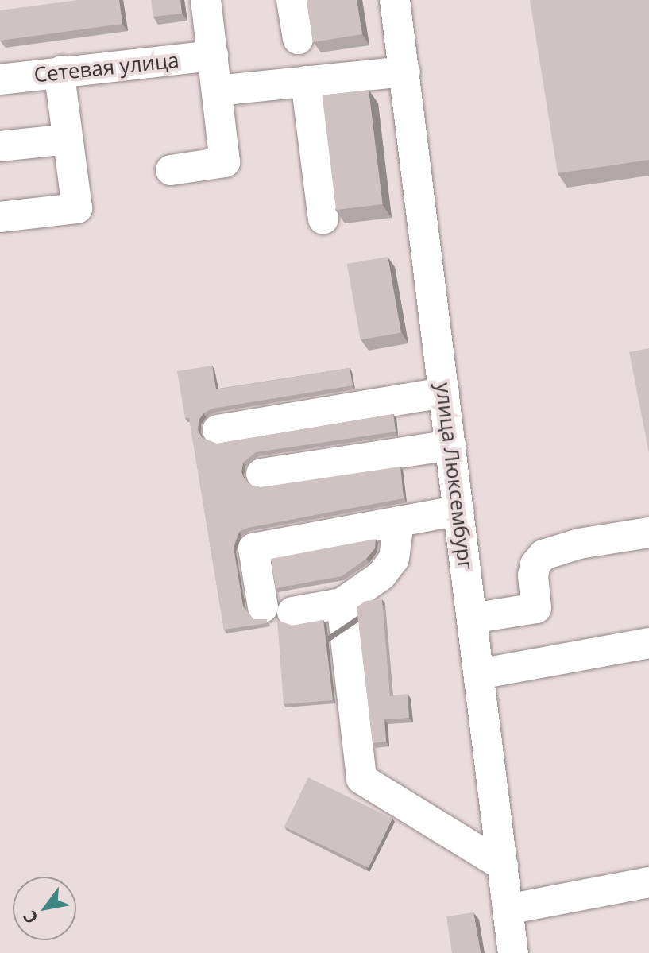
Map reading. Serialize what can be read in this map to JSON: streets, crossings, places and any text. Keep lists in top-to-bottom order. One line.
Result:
{"streets":{"street":["Сетевая улица","улица Люксембург"]},"north":"bottom left"}
